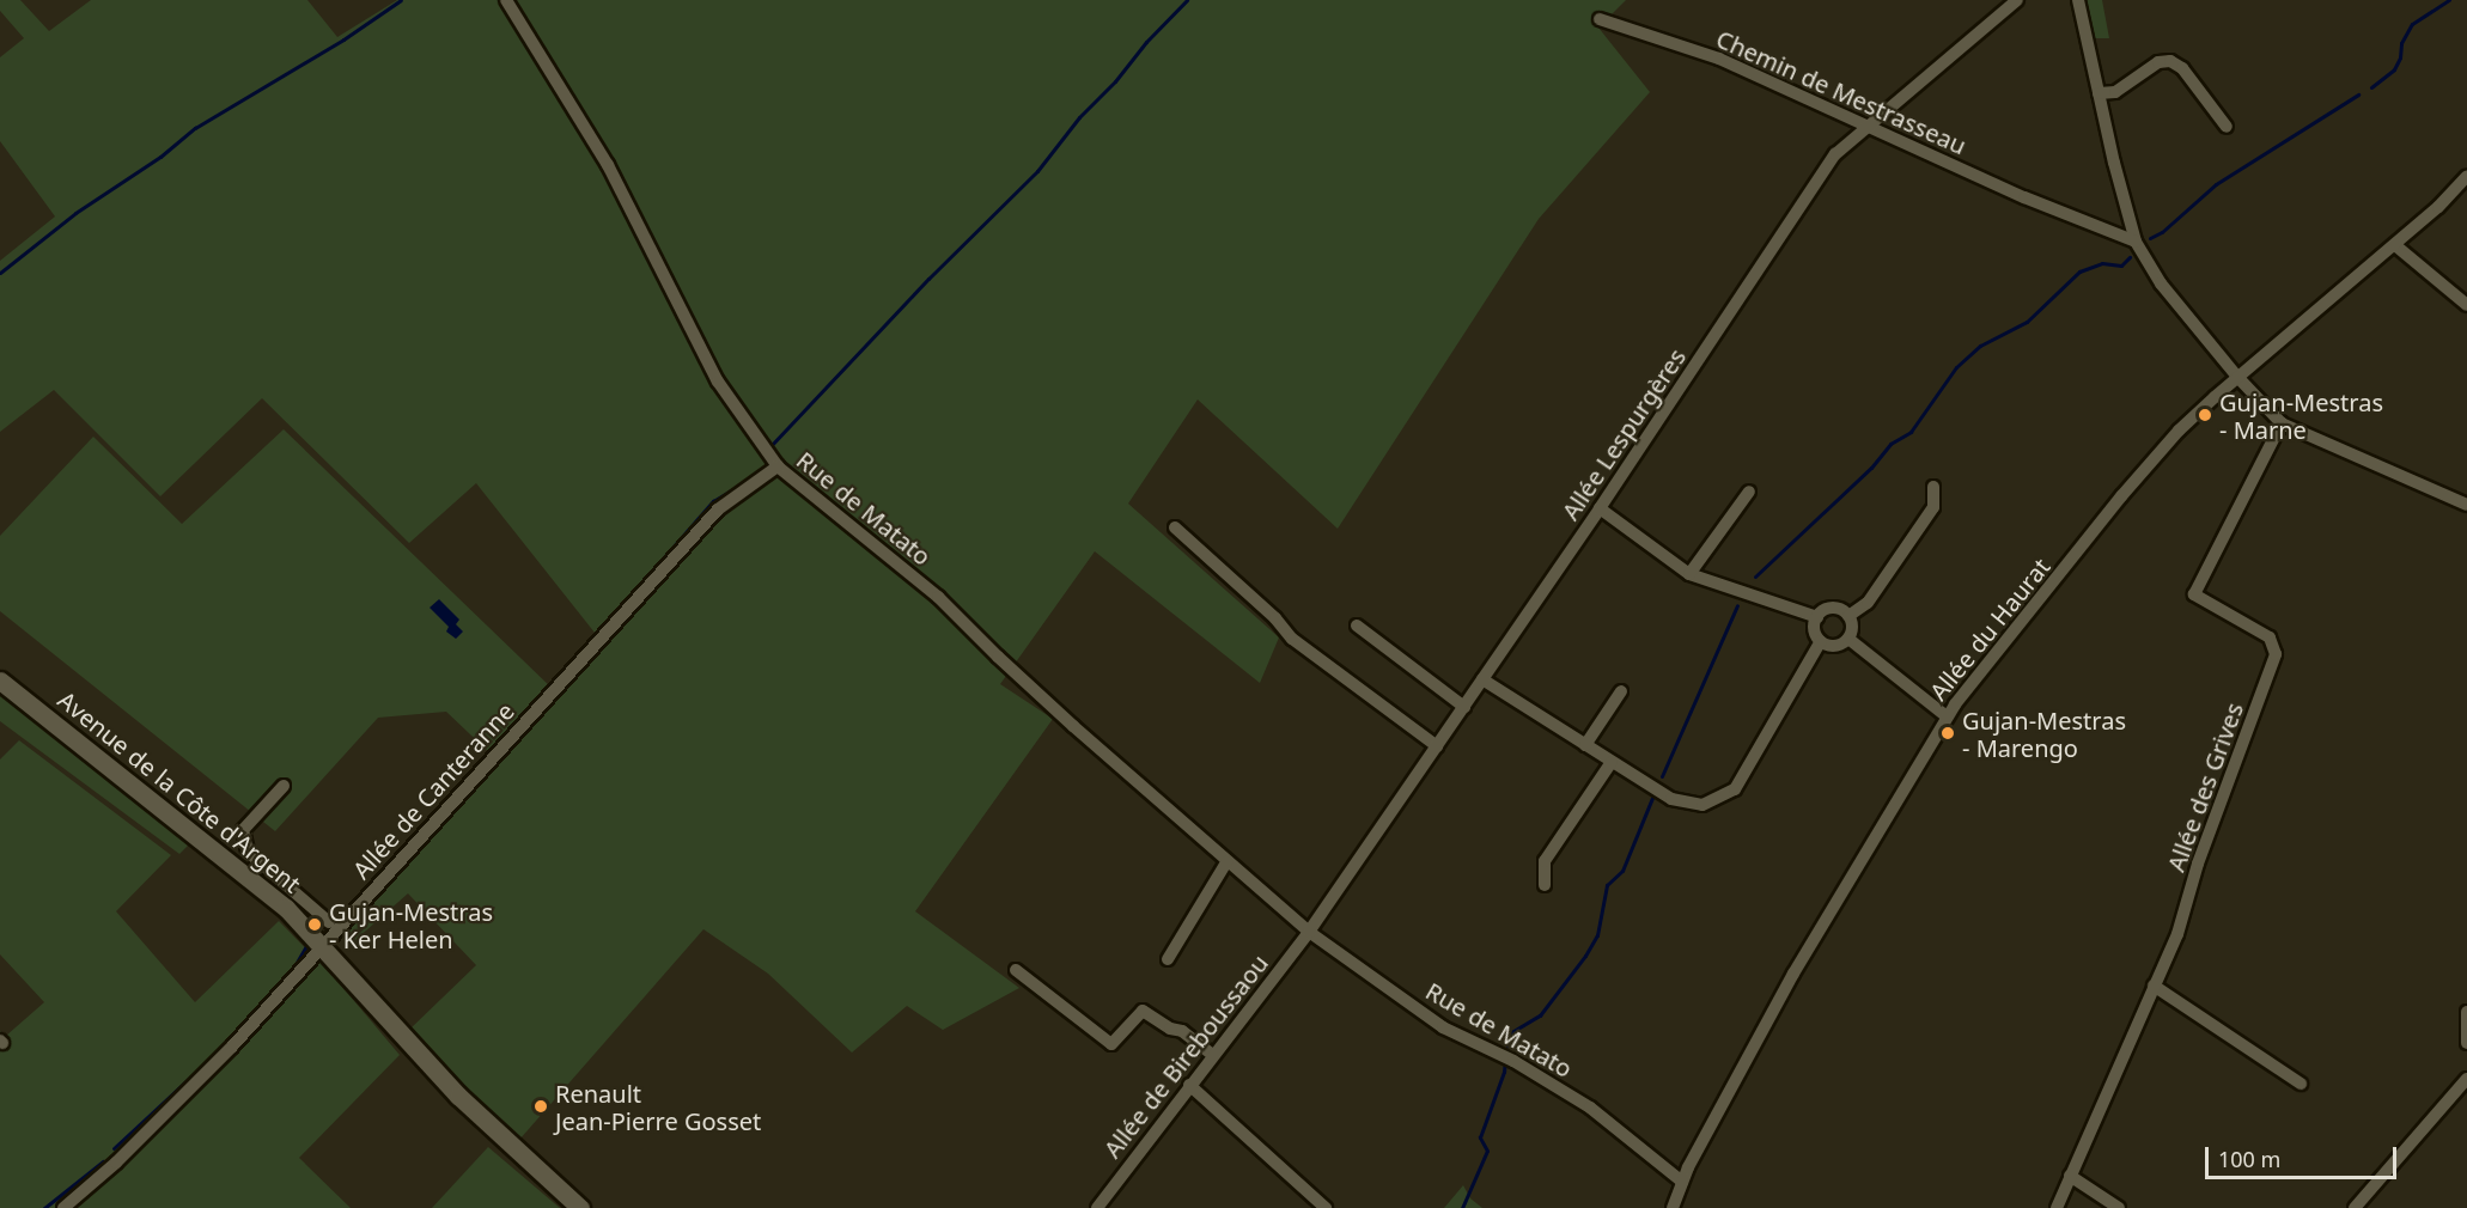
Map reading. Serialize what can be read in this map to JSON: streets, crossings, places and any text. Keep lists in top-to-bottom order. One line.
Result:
{"streets":{"main road":["Avenue de la Côte d'Argent"],"street":["Chemin de Mestrasseau","Allée Lespurgères","Rue de Matato","Allée du Haurat","Allée des Grives","Allée de Canteranne","Allée de Bireboussaou"]},"crossings":[["Chemin de Mestrasseau","Allée Lespurgères"],["Allée Lespurgères","Rue de Matato"],["Allée Lespurgères","Allée de Bireboussaou"],["Rue de Matato","Allée du Haurat"],["Rue de Matato","Allée de Canteranne"],["Rue de Matato","Allée de Bireboussaou"],["Allée de Canteranne","Avenue de la Côte d'Argent"]],"places":["Gujan-Mestras - Marne","Gujan-Mestras - Marengo","Gujan-Mestras - Ker Helen","Renault Jean-Pierre Gosset"],"scale_bar":"100 m"}
